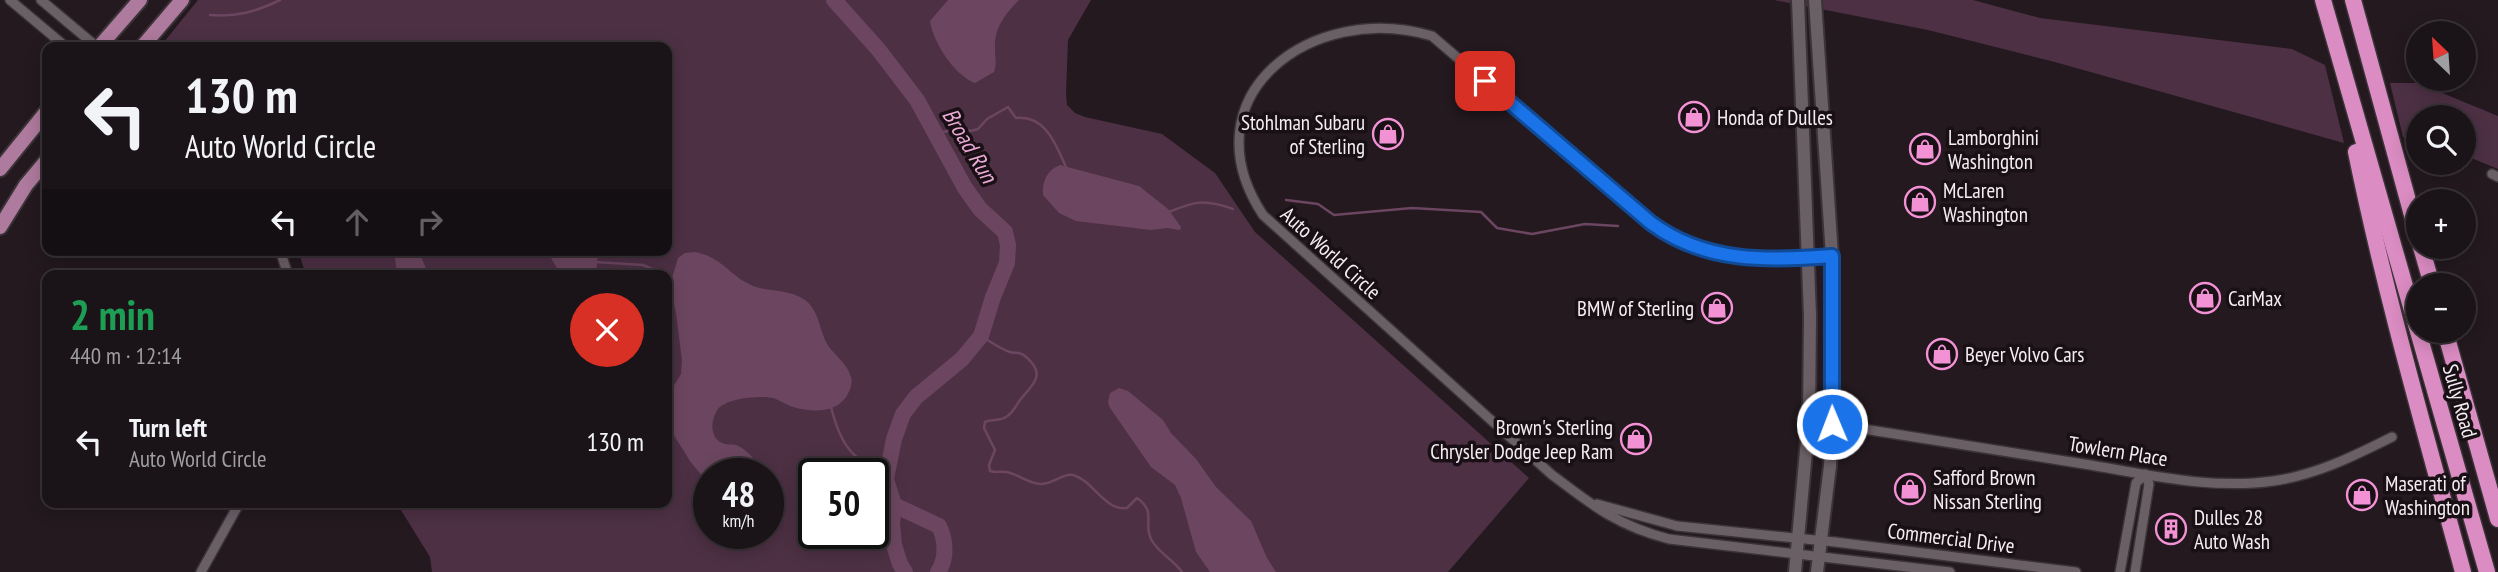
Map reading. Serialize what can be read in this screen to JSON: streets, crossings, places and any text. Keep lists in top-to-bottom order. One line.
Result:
{"streets":{"highway":["Sully Road"],"street":["Auto World Circle","Towlern Place","Commercial Drive"]},"crossings":[["Auto World Circle","Commercial Drive"]],"water":["Broad Run"],"places":{"shop":["Honda of Dulles","Stohlman Subaru of Sterling","Lamborghini Washington","McLaren Washington","CarMax","BMW of Sterling","Beyer Volvo Cars","Brown's Sterling Chrysler Dodge Jeep Ram","Safford Brown Nissan Sterling","Maserati of Washington"],"building":["Dulles 28 Auto Wash"]},"north":"top left","page":{"map_buttons":["+","−"],"turn":["130 m","Auto World Circle"],"heading":["2 min","440 m · 12:14"],"list":[{"name":"Turn left","note":"Auto World Circle","value":"130 m"}],"speed":"48 km/h","limit":"50"}}
